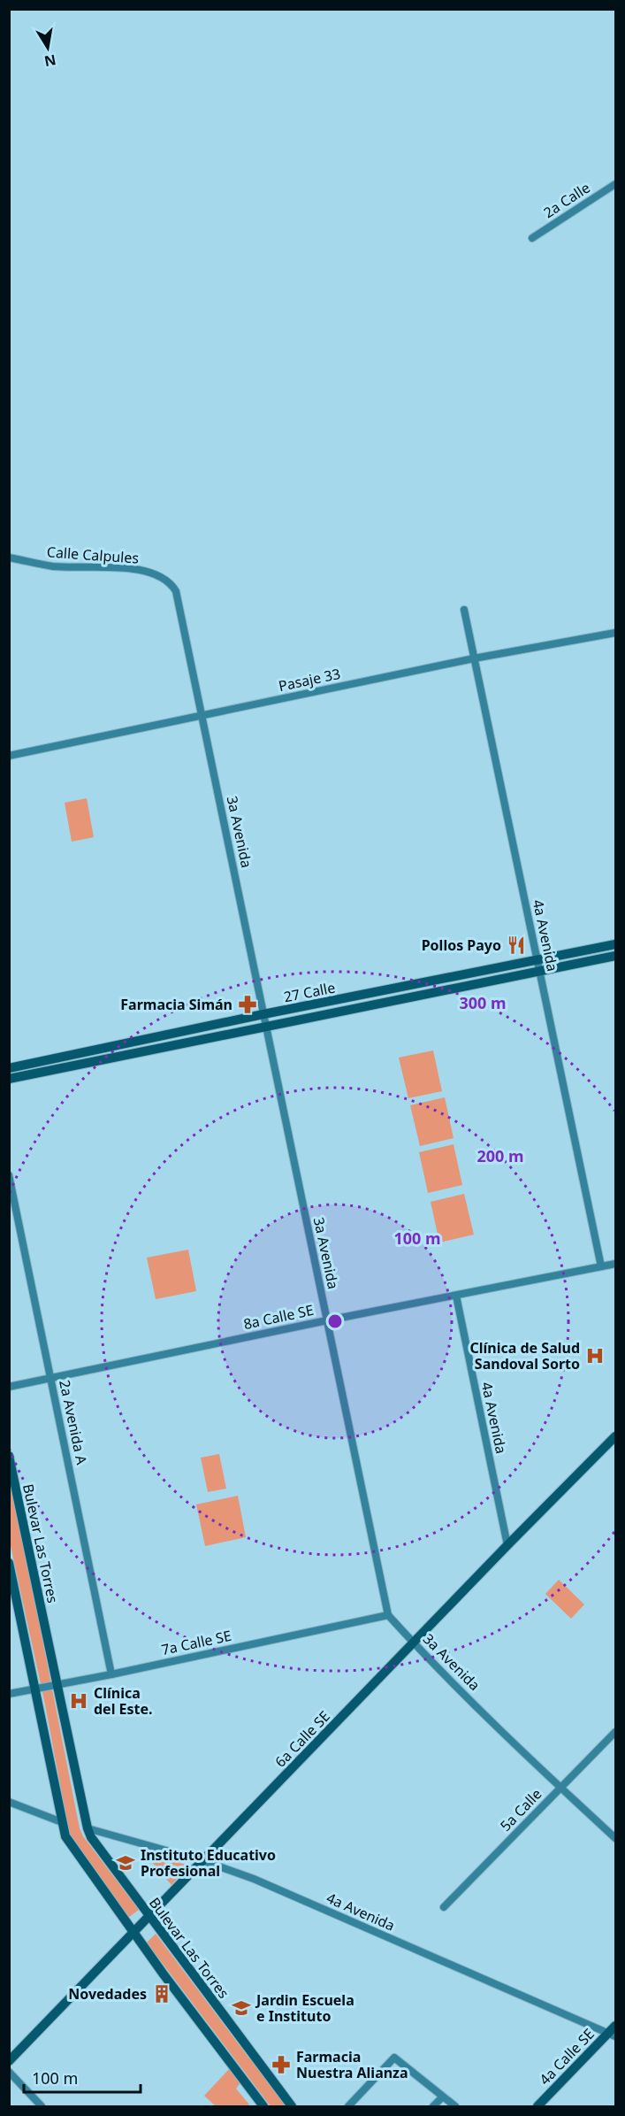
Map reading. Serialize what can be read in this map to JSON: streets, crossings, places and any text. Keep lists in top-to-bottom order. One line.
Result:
{"streets":{"street":["2a Calle","Calle Calpules","Pasaje 33","3a Avenida","4a Avenida","27 Calle","8a Calle SE","2a Avenida A","Bulevar Las Torres","7a Calle SE","6a Calle SE","5a Calle","4a Calle SE"]},"crossings":[["Calle Calpules","3a Avenida"],["Pasaje 33","3a Avenida"],["Pasaje 33","4a Avenida"],["3a Avenida","27 Calle"],["3a Avenida","8a Calle SE"],["3a Avenida","7a Calle SE"],["3a Avenida","6a Calle SE"],["3a Avenida","5a Calle"],["4a Avenida","27 Calle"],["4a Avenida","8a Calle SE"],["4a Avenida","Bulevar Las Torres"],["4a Avenida","6a Calle SE"],["4a Avenida","4a Calle SE"],["8a Calle SE","2a Avenida A"],["2a Avenida A","7a Calle SE"],["Bulevar Las Torres","7a Calle SE"],["Bulevar Las Torres","6a Calle SE"]],"places":{"restaurant":["Pollos Payo"],"pharmacy":["Farmacia Simán","Farmacia Nuestra Alianza"],"hospital":["Clínica de Salud Sandoval Sorto","Clínica del Este."],"school or university":["Instituto Educativo Profesional","Jardin Escuela e Instituto"],"building":["Novedades"]},"scale_bar":"100 m","north":"bottom","rings":["300 m","200 m","100 m"]}
